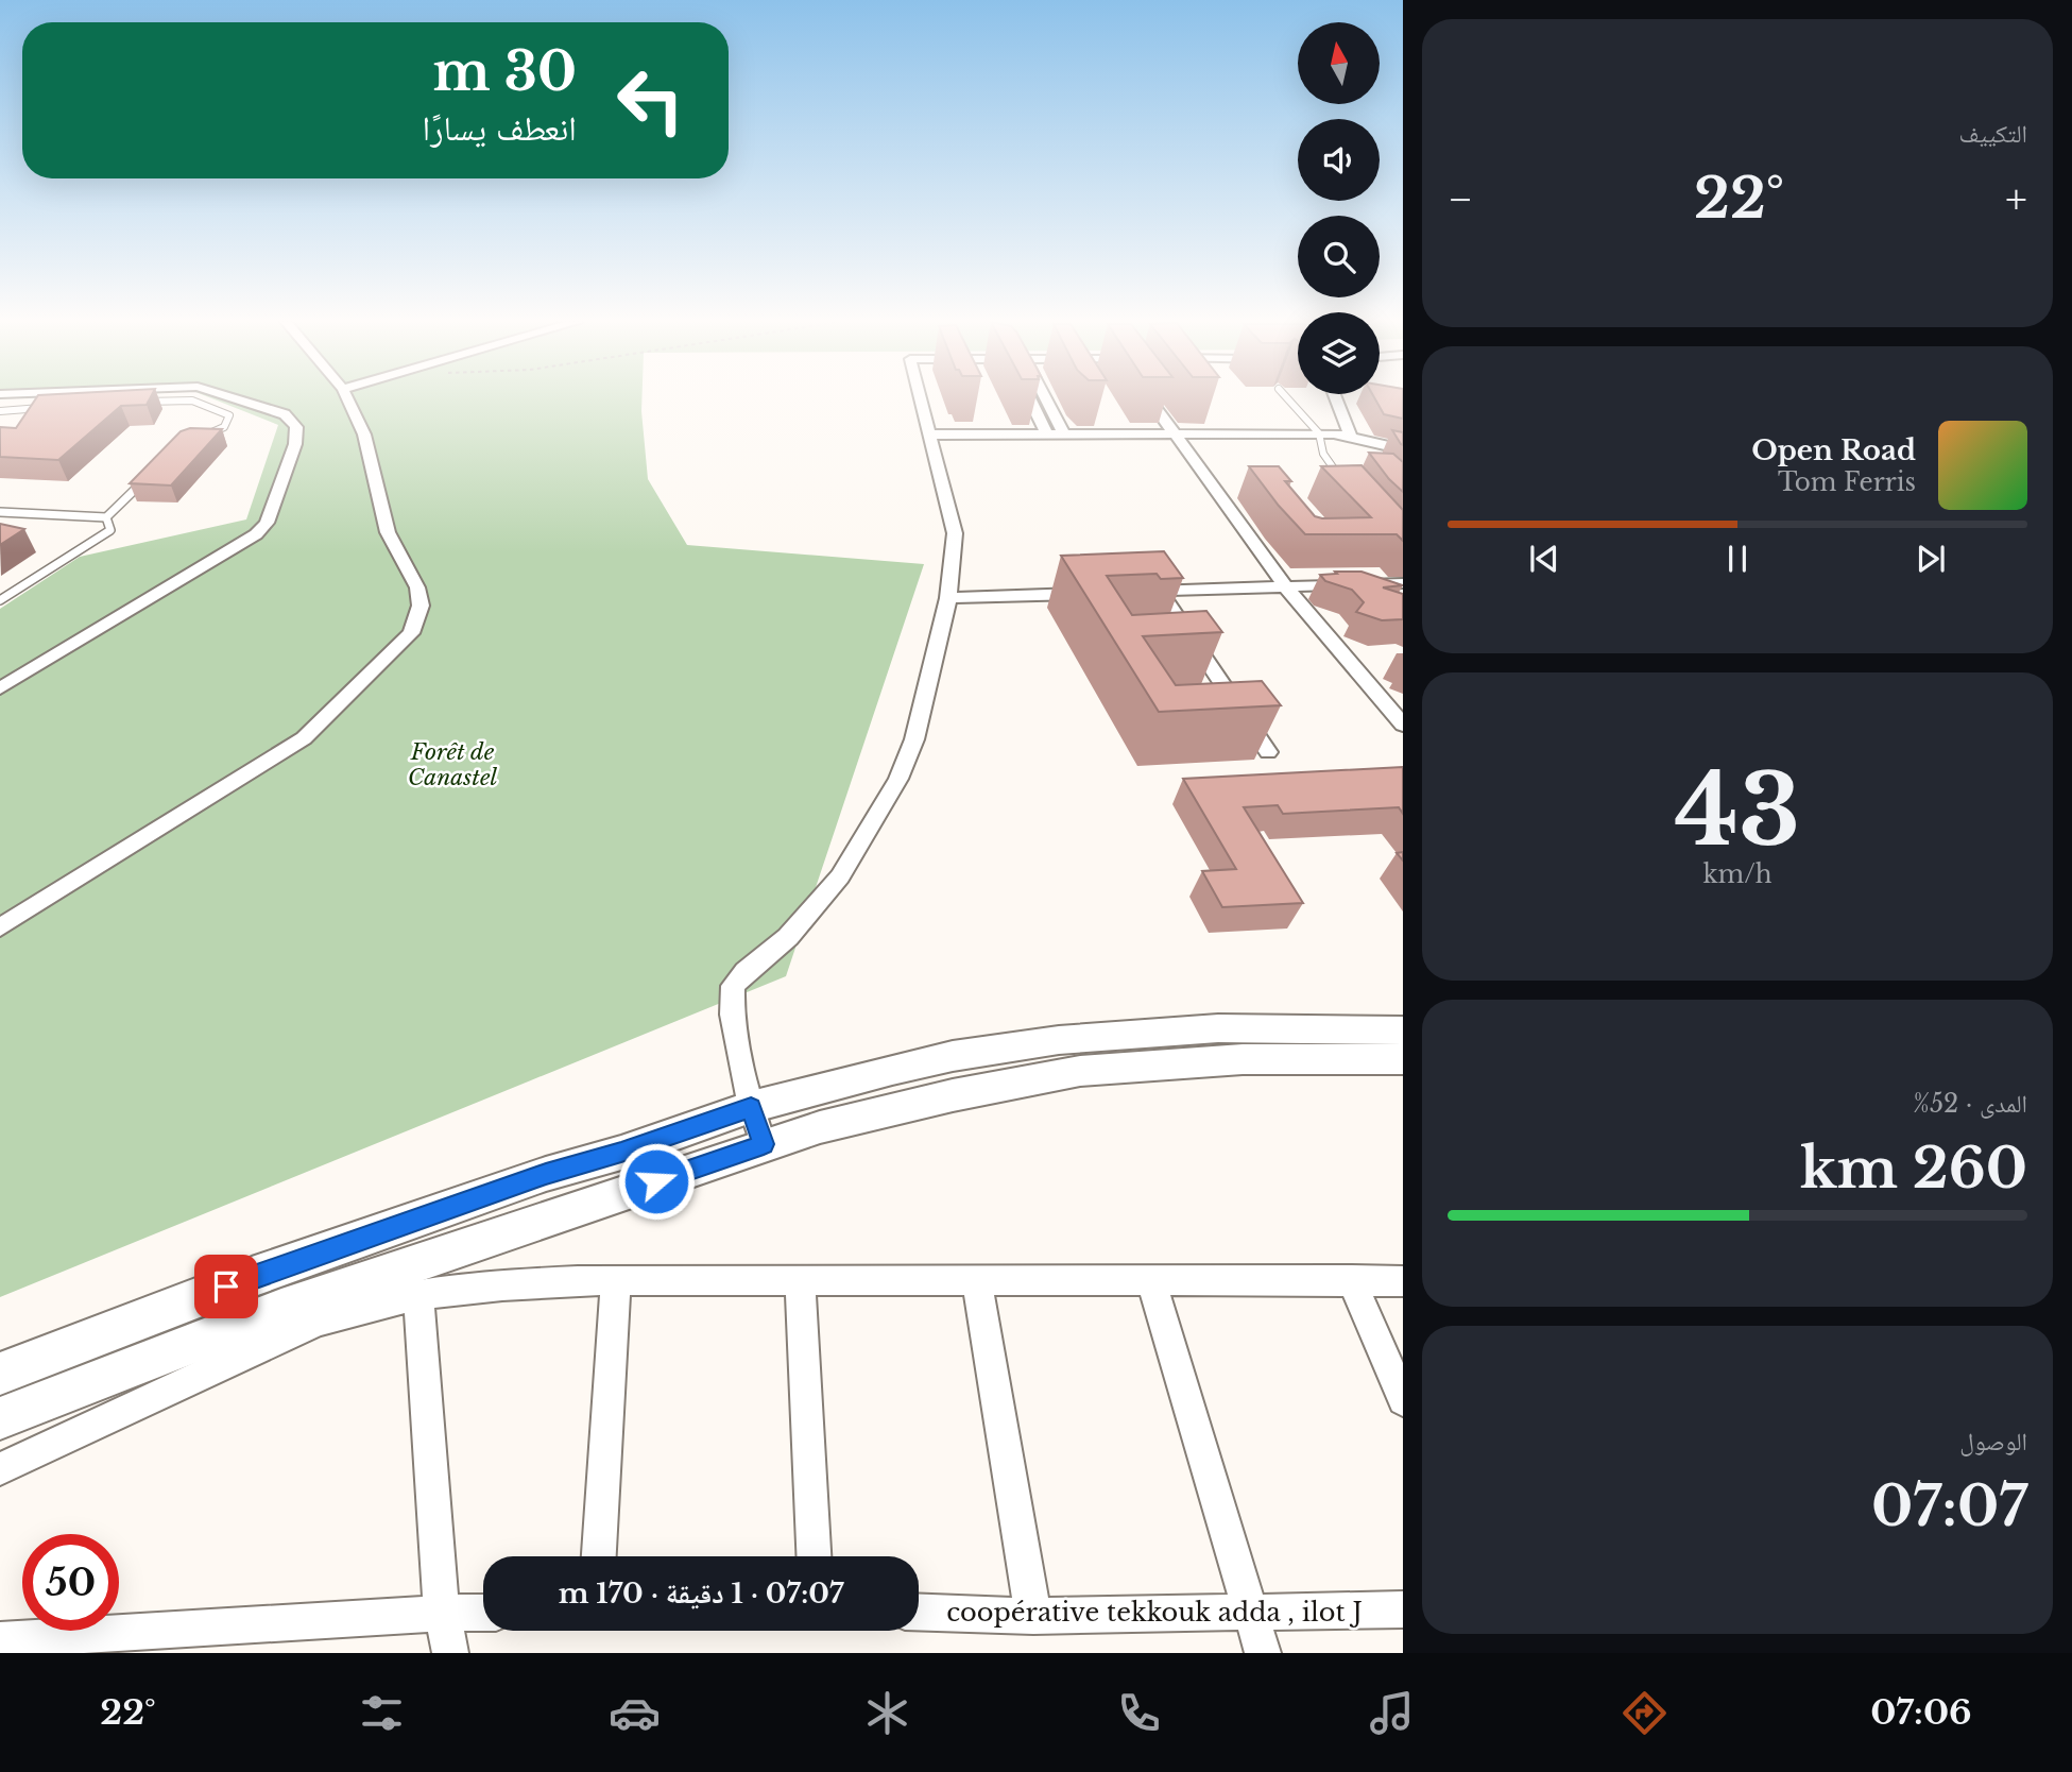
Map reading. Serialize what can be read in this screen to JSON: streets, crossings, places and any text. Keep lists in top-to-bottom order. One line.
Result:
{"streets":{"street":["coopérative tekkouk adda , ilot J"]},"parks":["Forêt de Canastel"],"north":"top","page":{"tile":["التكييف",["43","km/h"],["المدى · 52%","260 km"],["الوصول","07:07"]],"turn":["30 m","انعطف يسارًا"],"heat":["−","22°","+"],"song":["Open Road","Tom Ferris"],"limit":"50","trip":"07:07 · 1 دقيقة · 170 m","tabs":["07:06","22°"]}}
